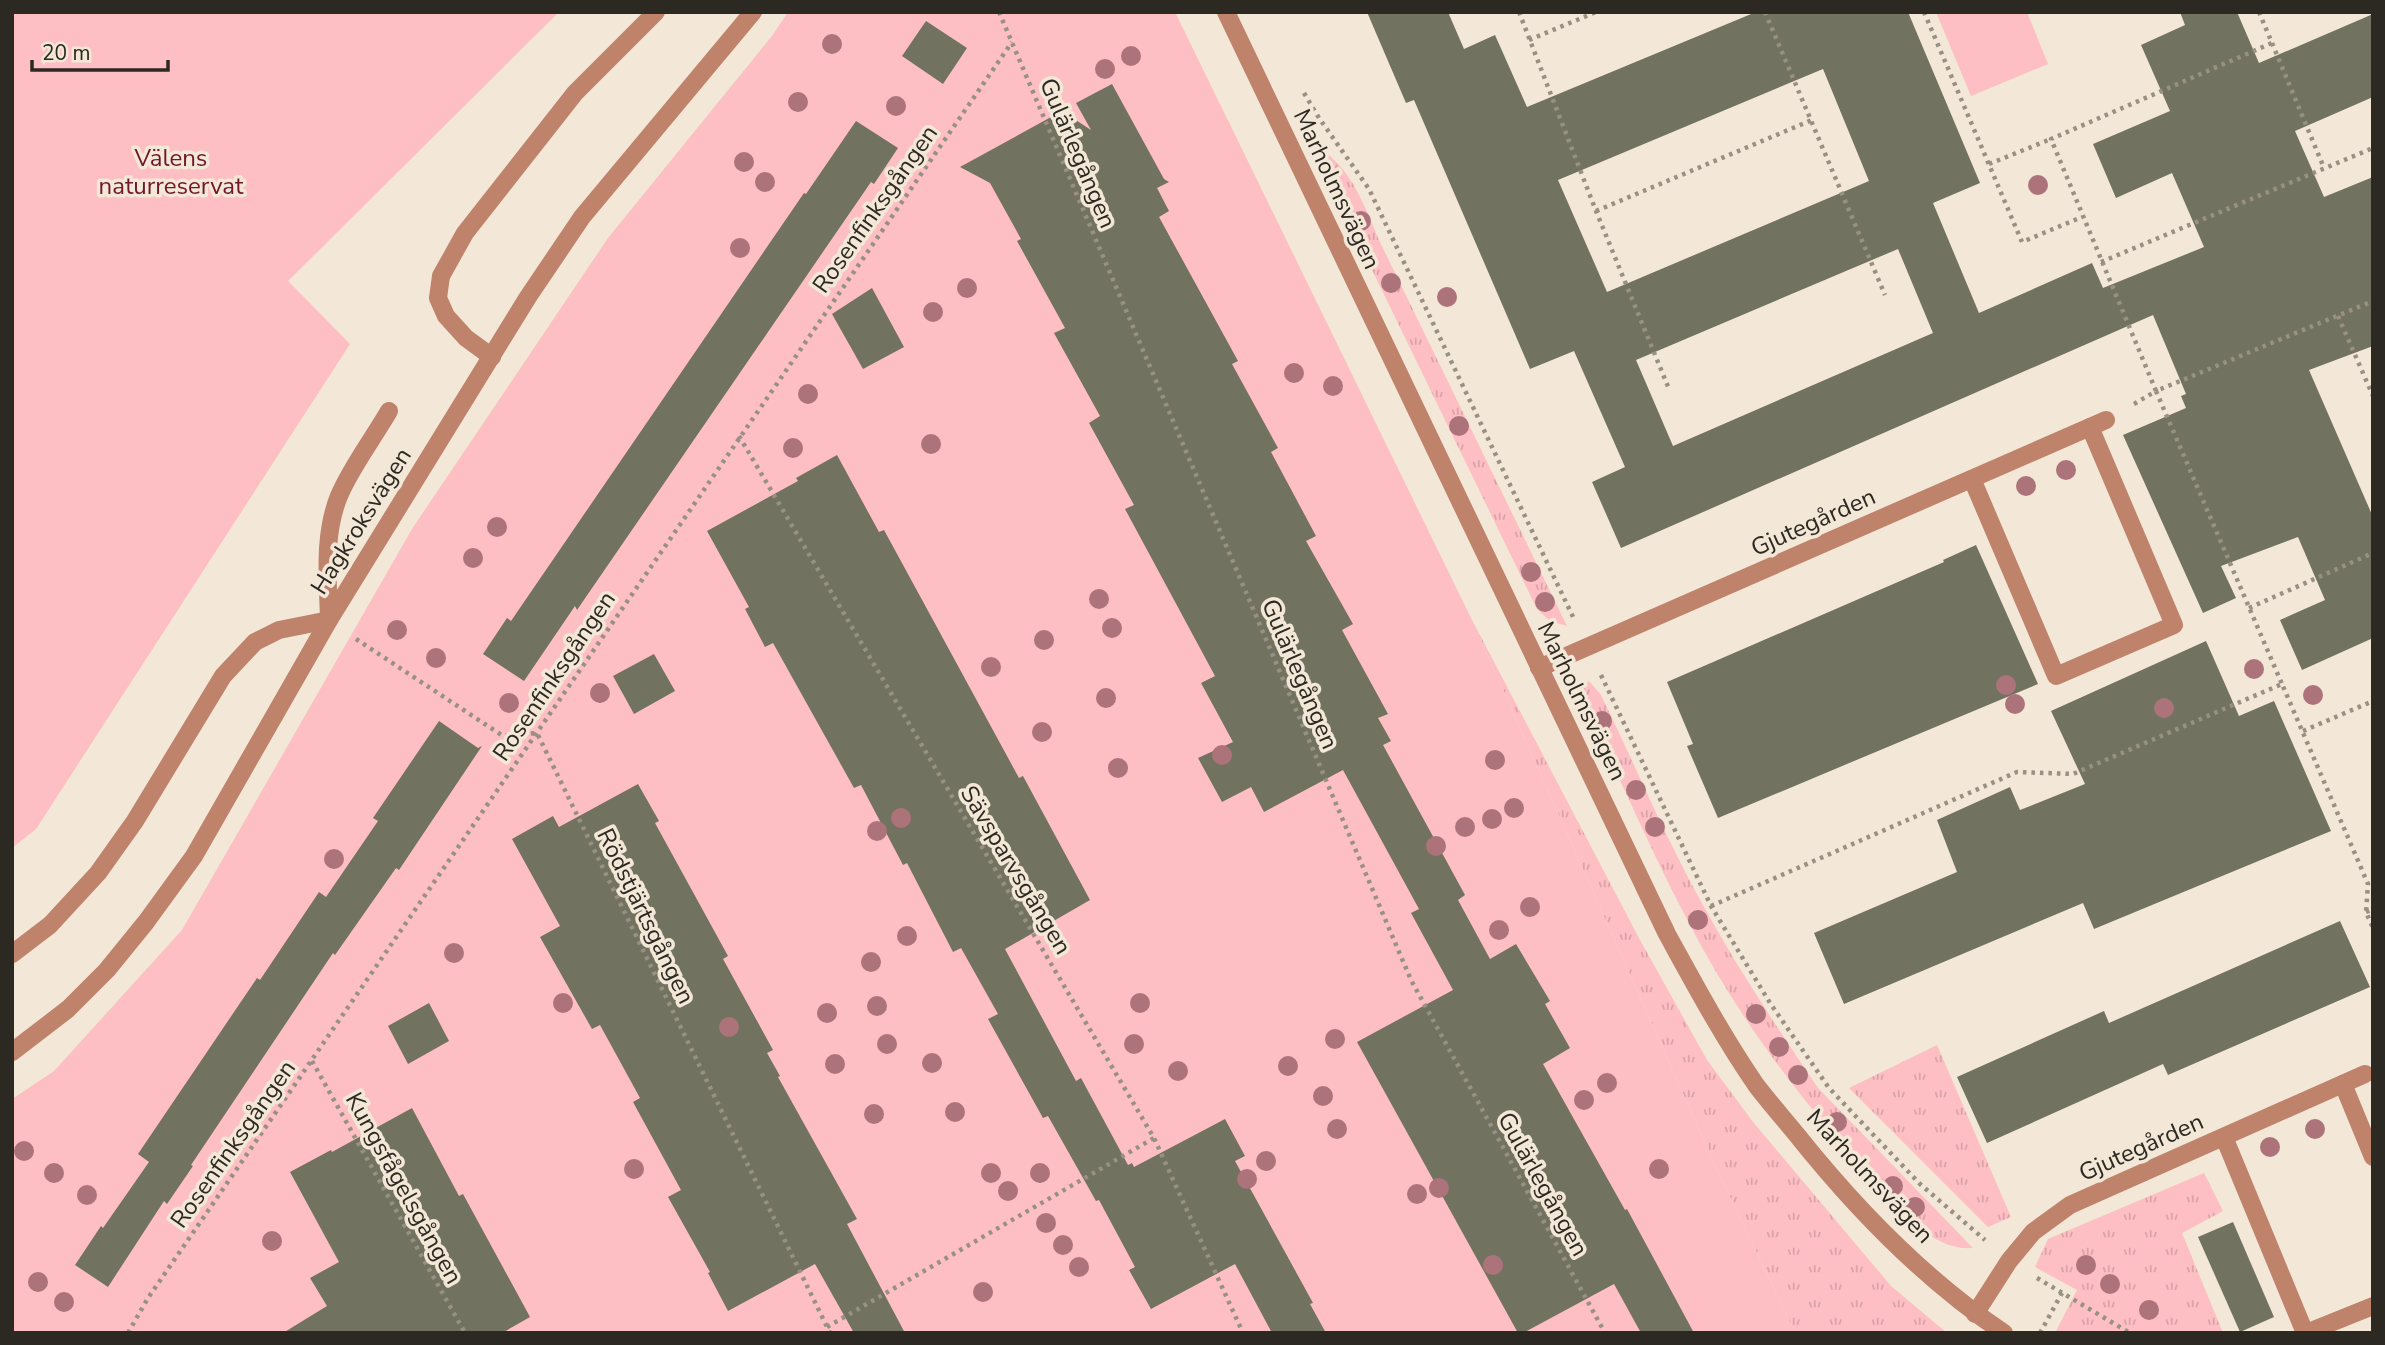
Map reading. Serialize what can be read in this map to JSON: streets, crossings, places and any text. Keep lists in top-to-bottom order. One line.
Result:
{"streets":{"street":["Marholmsvägen","Hagkroksvägen","Gjutegården"],"path":["Gulärlegången","Rosenfinksgången","Sävsparvsgången","Rödstjärtsgången","Kungsfågelsgången"]},"crossings":[["Gulärlegången","Rosenfinksgången"],["Marholmsvägen","Gjutegården"],["Rosenfinksgången","Sävsparvsgången"],["Rosenfinksgången","Rödstjärtsgången"],["Rosenfinksgången","Kungsfågelsgången"]],"parks":["Välens naturreservat"],"scale_bar":"20 m"}
